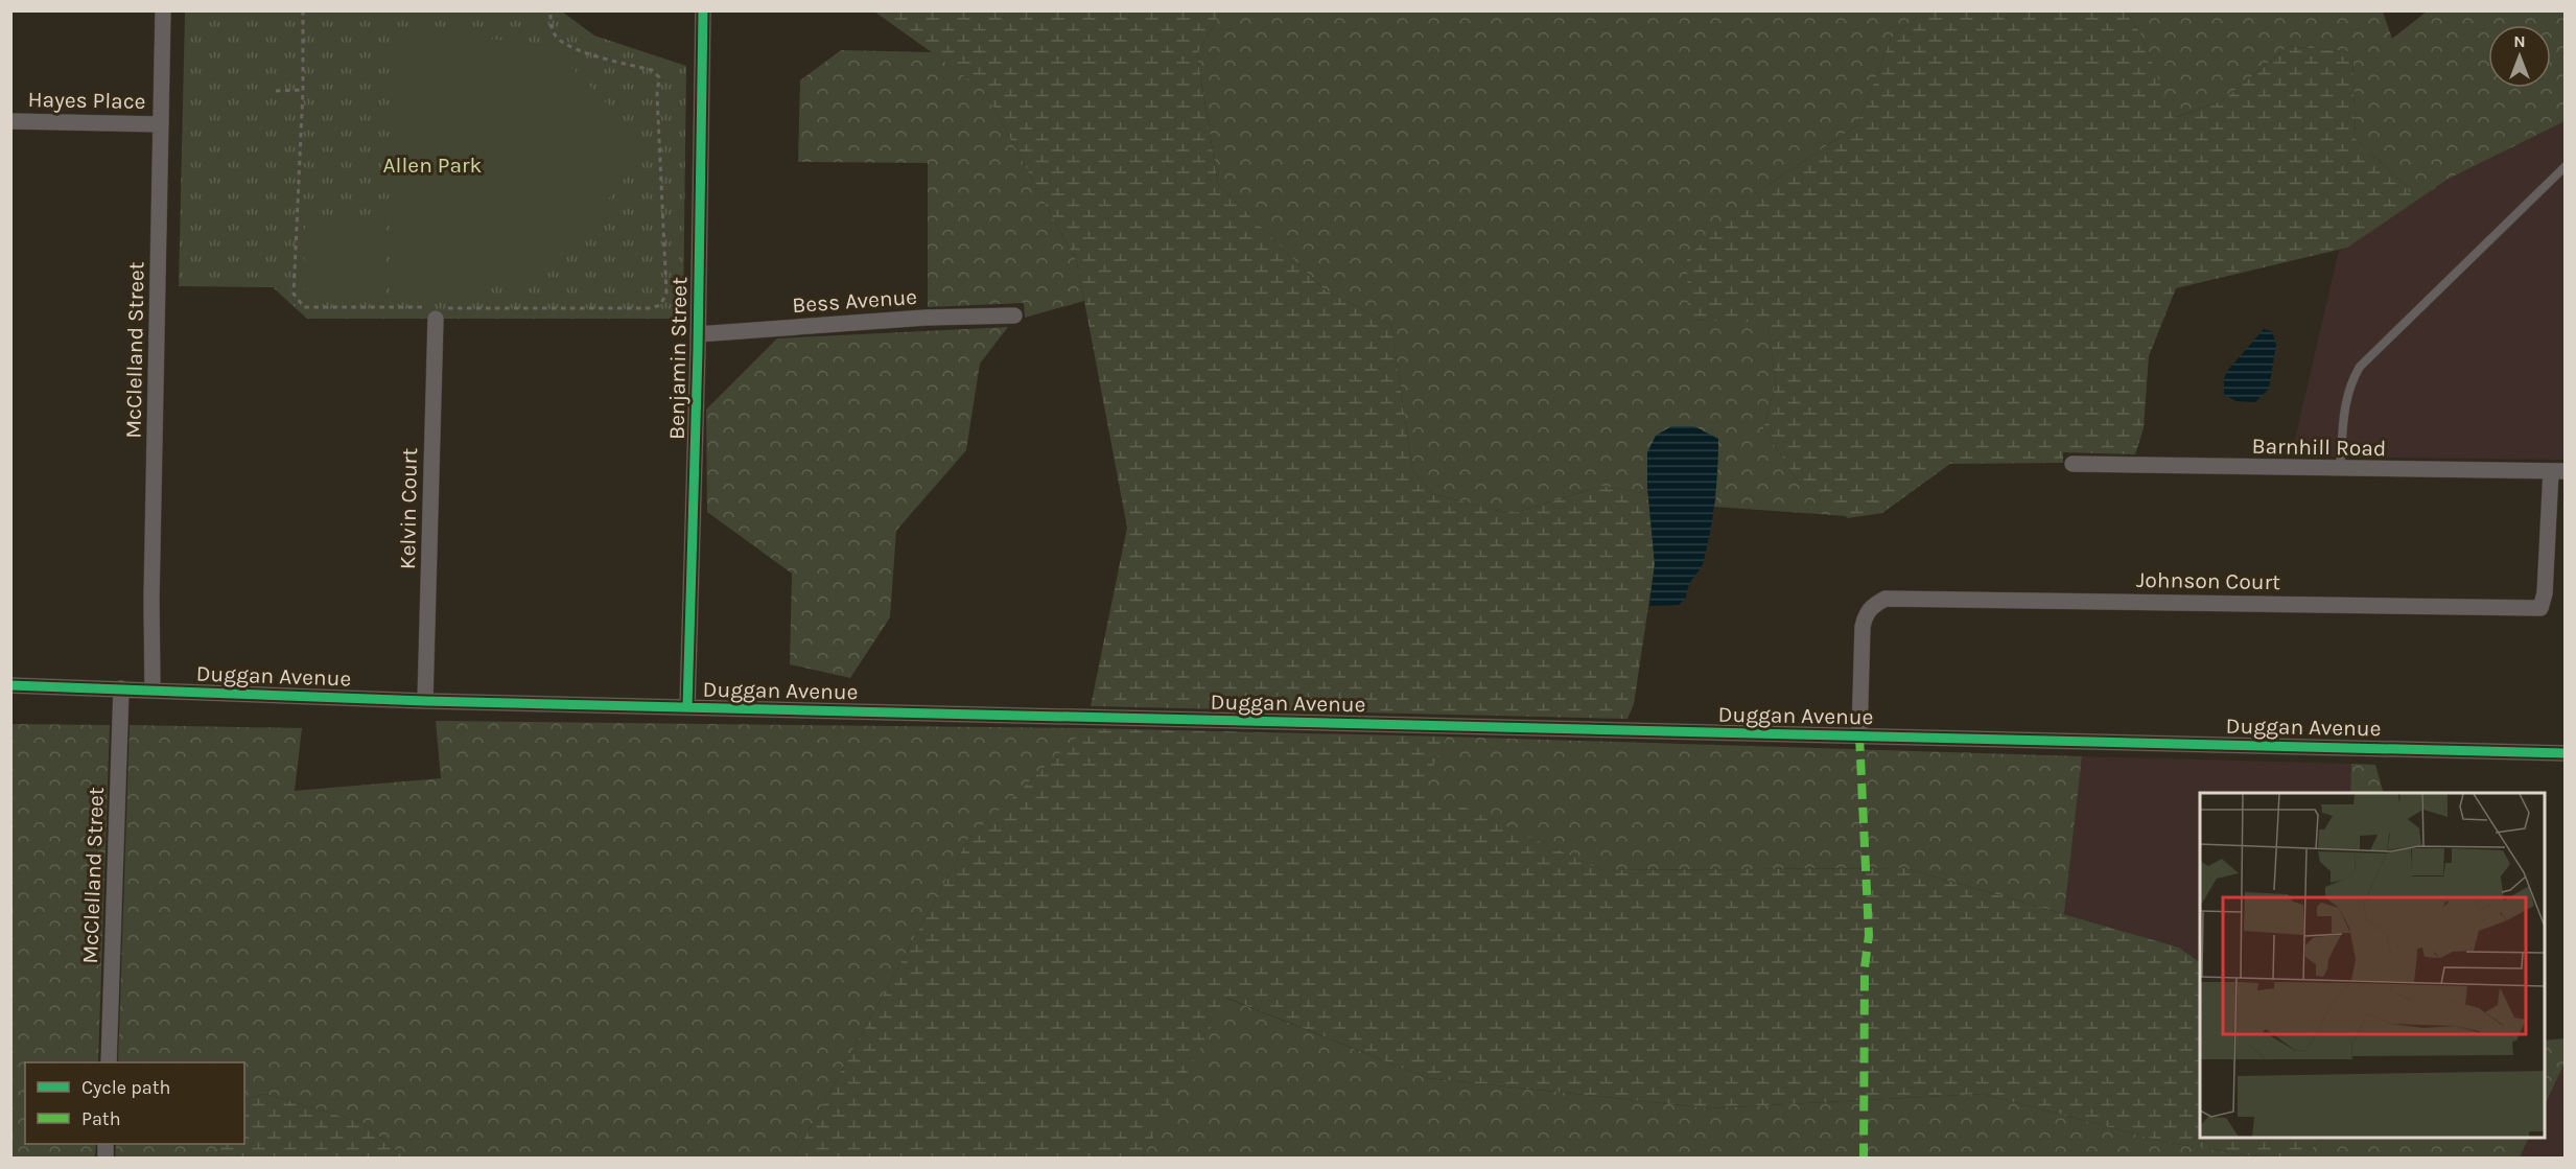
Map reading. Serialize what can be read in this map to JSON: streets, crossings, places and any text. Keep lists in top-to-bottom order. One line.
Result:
{"streets":{"street":["Hayes Place","Bess Avenue","McClelland Street","Benjamin Street","Barnhill Road","Kelvin Court","Johnson Court","Duggan Avenue"]},"crossings":[["Hayes Place","McClelland Street"],["Bess Avenue","Benjamin Street"],["McClelland Street","Duggan Avenue"],["Benjamin Street","Duggan Avenue"],["Barnhill Road","Johnson Court"],["Kelvin Court","Duggan Avenue"],["Johnson Court","Duggan Avenue"]],"parks":["Allen Park"],"legend":["Cycle path","Path"],"north":"top"}
